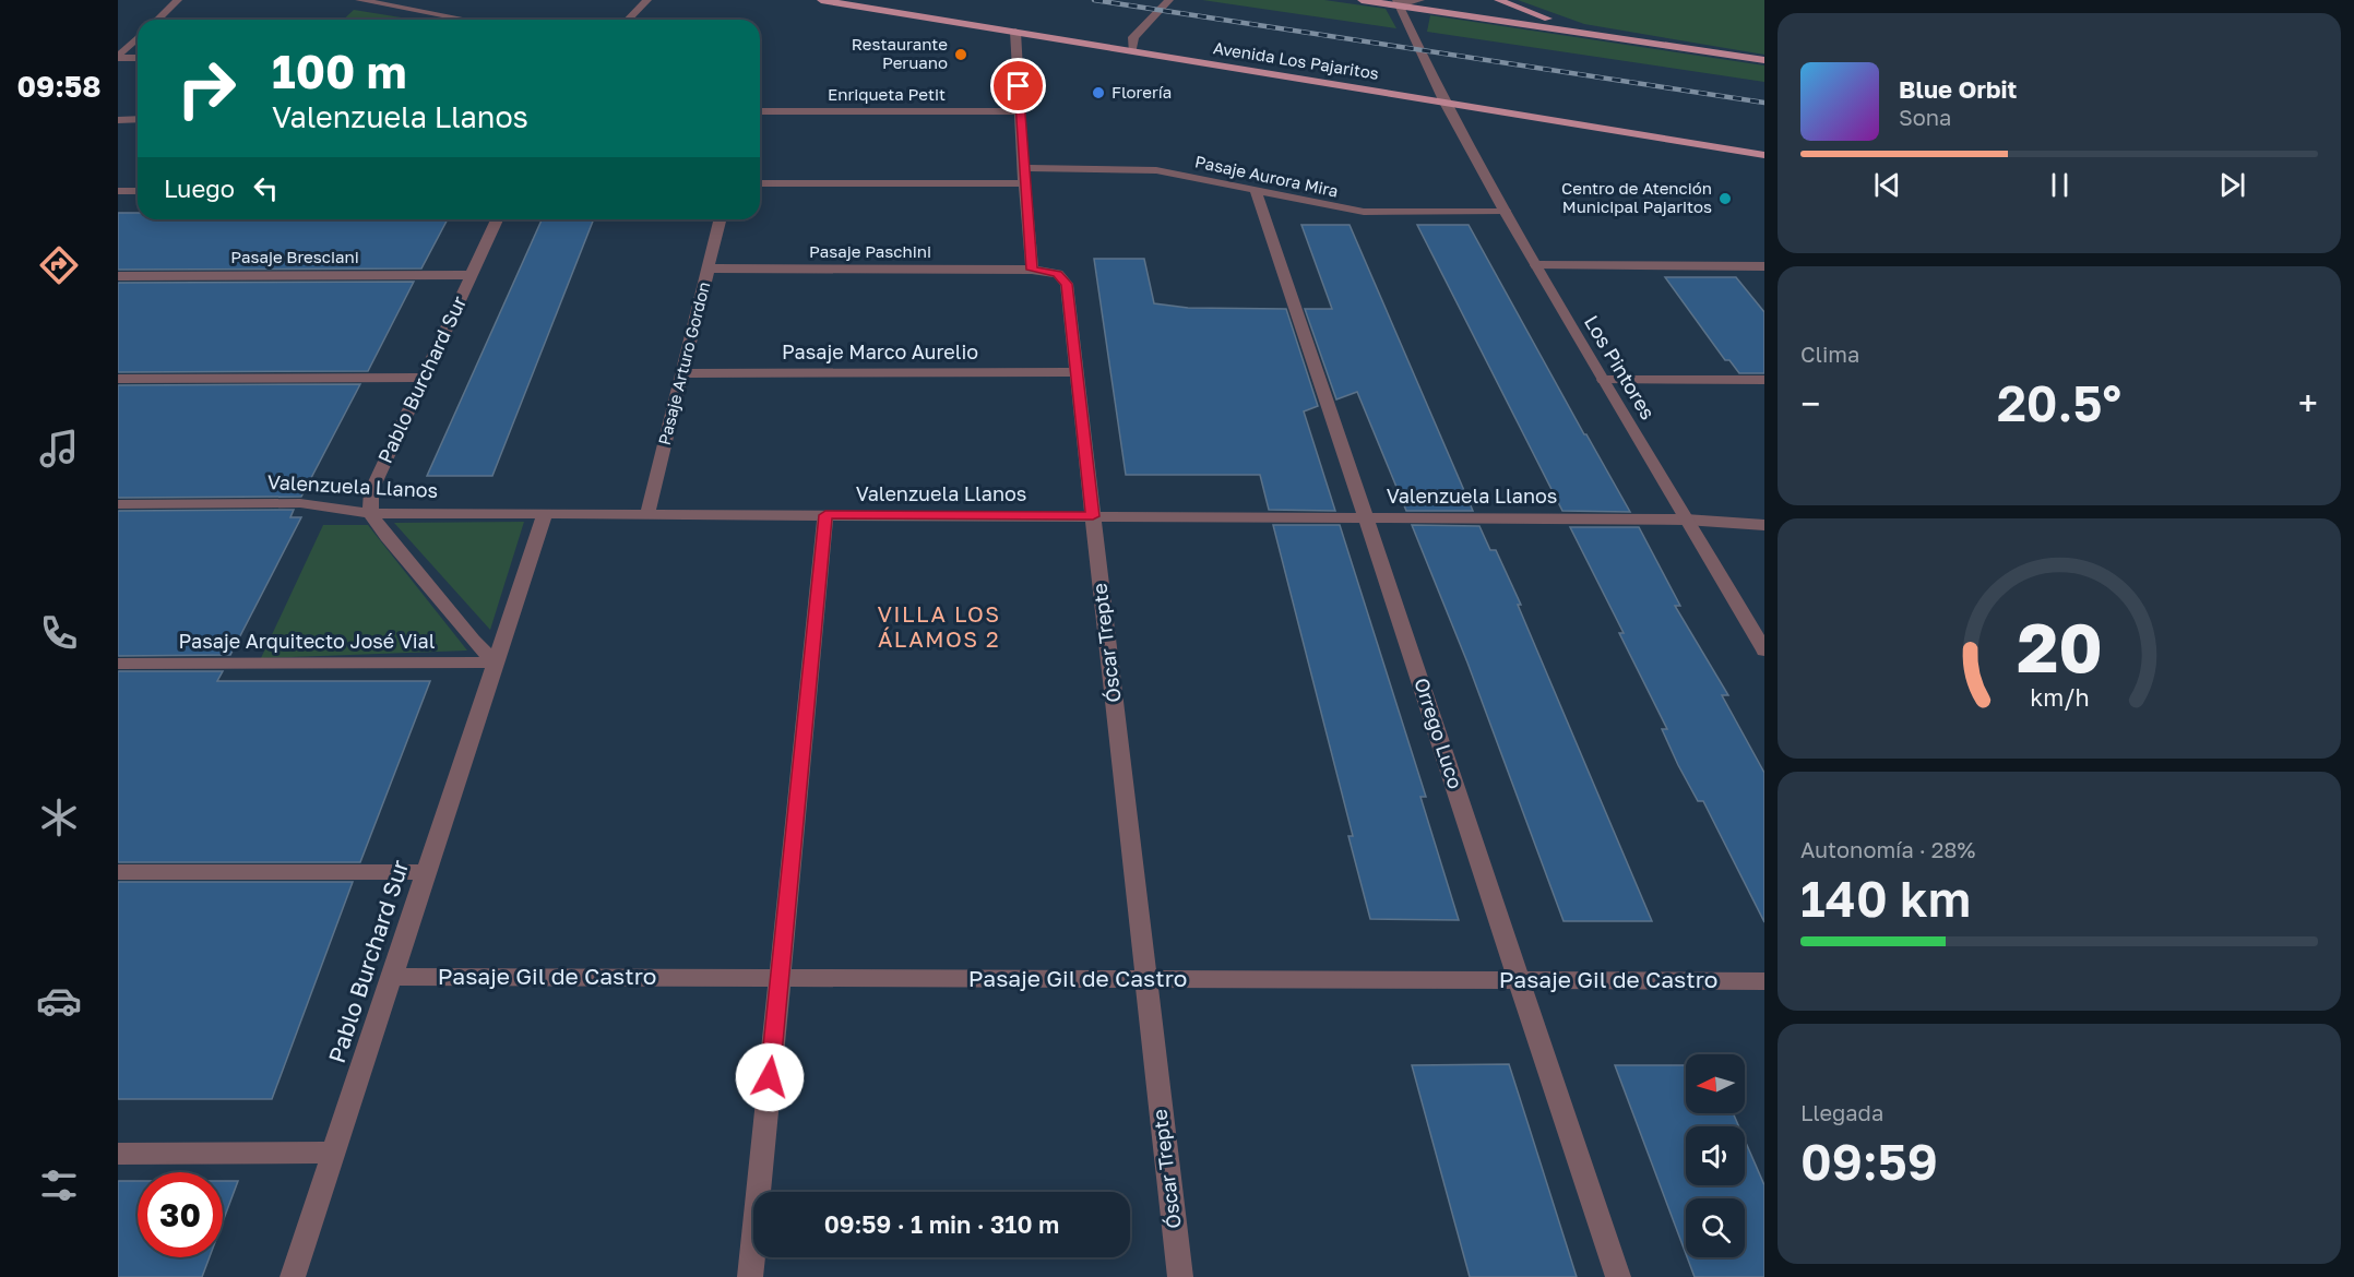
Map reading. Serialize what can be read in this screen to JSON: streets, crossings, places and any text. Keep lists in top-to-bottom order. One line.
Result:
{"streets":{"main road":["Avenida Los Pajaritos"],"street":["Enriqueta Petit","Pasaje Aurora Mira","Pasaje Paschini","Pasaje Bresciani","Pasaje Marco Aurelio","Pasaje Arturo Gordon","Los Pintores","Pablo Burchard Sur","Valenzuela Llanos","Pasaje Arquitecto José Vial","Óscar Trepte","Orrego Luco","Pasaje Gil de Castro"]},"crossings":[["Avenida Los Pajaritos","Los Pintores"],["Pasaje Aurora Mira","Los Pintores"],["Pasaje Aurora Mira","Orrego Luco"],["Pasaje Paschini","Pasaje Arturo Gordon"],["Pasaje Paschini","Óscar Trepte"],["Pasaje Bresciani","Pablo Burchard Sur"],["Pasaje Marco Aurelio","Pasaje Arturo Gordon"],["Pasaje Marco Aurelio","Óscar Trepte"],["Pasaje Arturo Gordon","Valenzuela Llanos"],["Los Pintores","Valenzuela Llanos"],["Pablo Burchard Sur","Valenzuela Llanos"],["Pablo Burchard Sur","Pasaje Arquitecto José Vial"],["Pablo Burchard Sur","Pasaje Gil de Castro"],["Valenzuela Llanos","Óscar Trepte"],["Valenzuela Llanos","Orrego Luco"],["Óscar Trepte","Pasaje Gil de Castro"],["Orrego Luco","Pasaje Gil de Castro"]],"districts":["VILLA LOS ÁLAMOS 2"],"places":["Restaurante Peruano","Florería","Centro de Atención Municipal Pajaritos"],"north":"left","page":{"tabs":"09:58","turn":["100 m","Valenzuela Llanos"],"song":["Blue Orbit","Sona"],"then":"Luego","tile":["Clima",["Autonomía · 28%","140 km"],["Llegada","09:59"]],"heat":["−","20.5°","+"],"limit":"30","trip":"09:59 · 1 min · 310 m","gauge":["20","km/h"]}}
